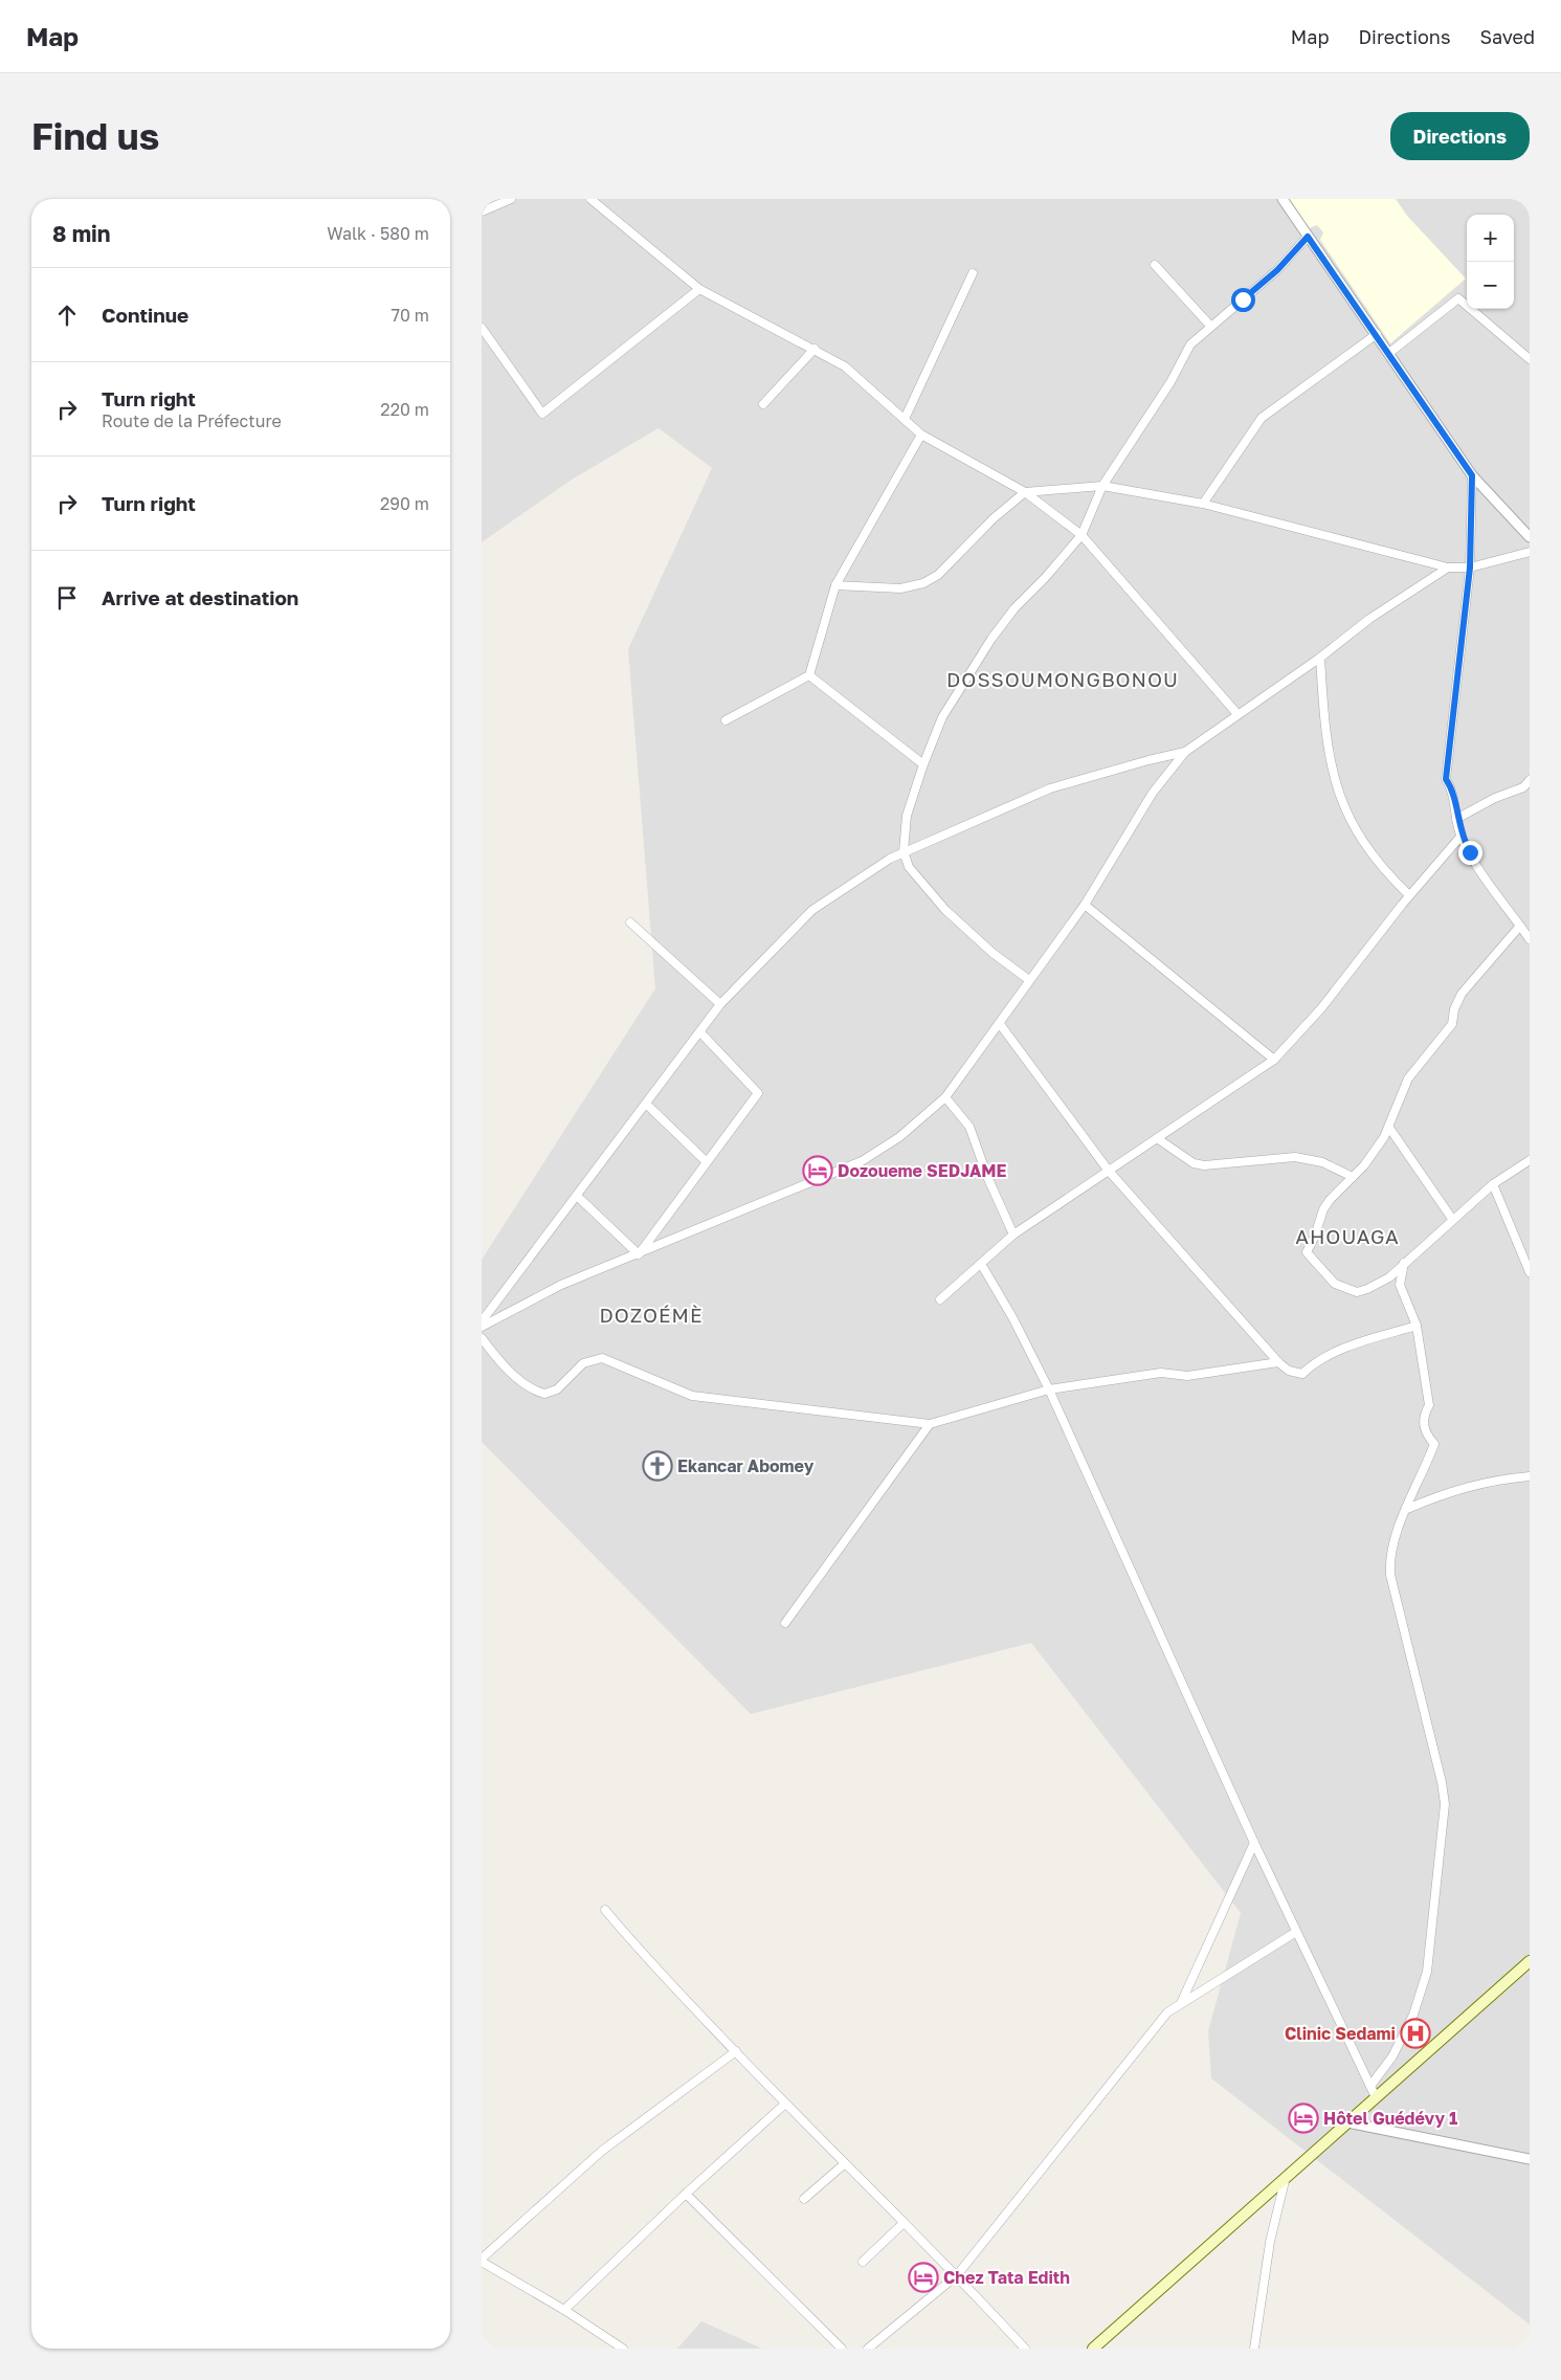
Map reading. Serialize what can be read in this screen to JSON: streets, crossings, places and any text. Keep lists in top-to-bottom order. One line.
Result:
{"districts":["DOSSOUMONGBONOU","AHOUAGA","DOZOÉMÈ"],"places":{"hotel":["Dozoueme SEDJAME","Hôtel Guédévy 1","Chez Tata Edith"],"church":["Ekancar Abomey"],"hospital":["Clinic Sedami"]},"page":{"header":"Map","nav":["Map","Directions","Saved"],"buttons":"Directions","title":"Find us","heading":["8 min","Walk · 580 m"],"map_buttons":["+","−"],"list":[["Continue","70 m"],["Turn right","Route de la Préfecture","220 m"],["Turn right","290 m"],"Arrive at destination"]}}
